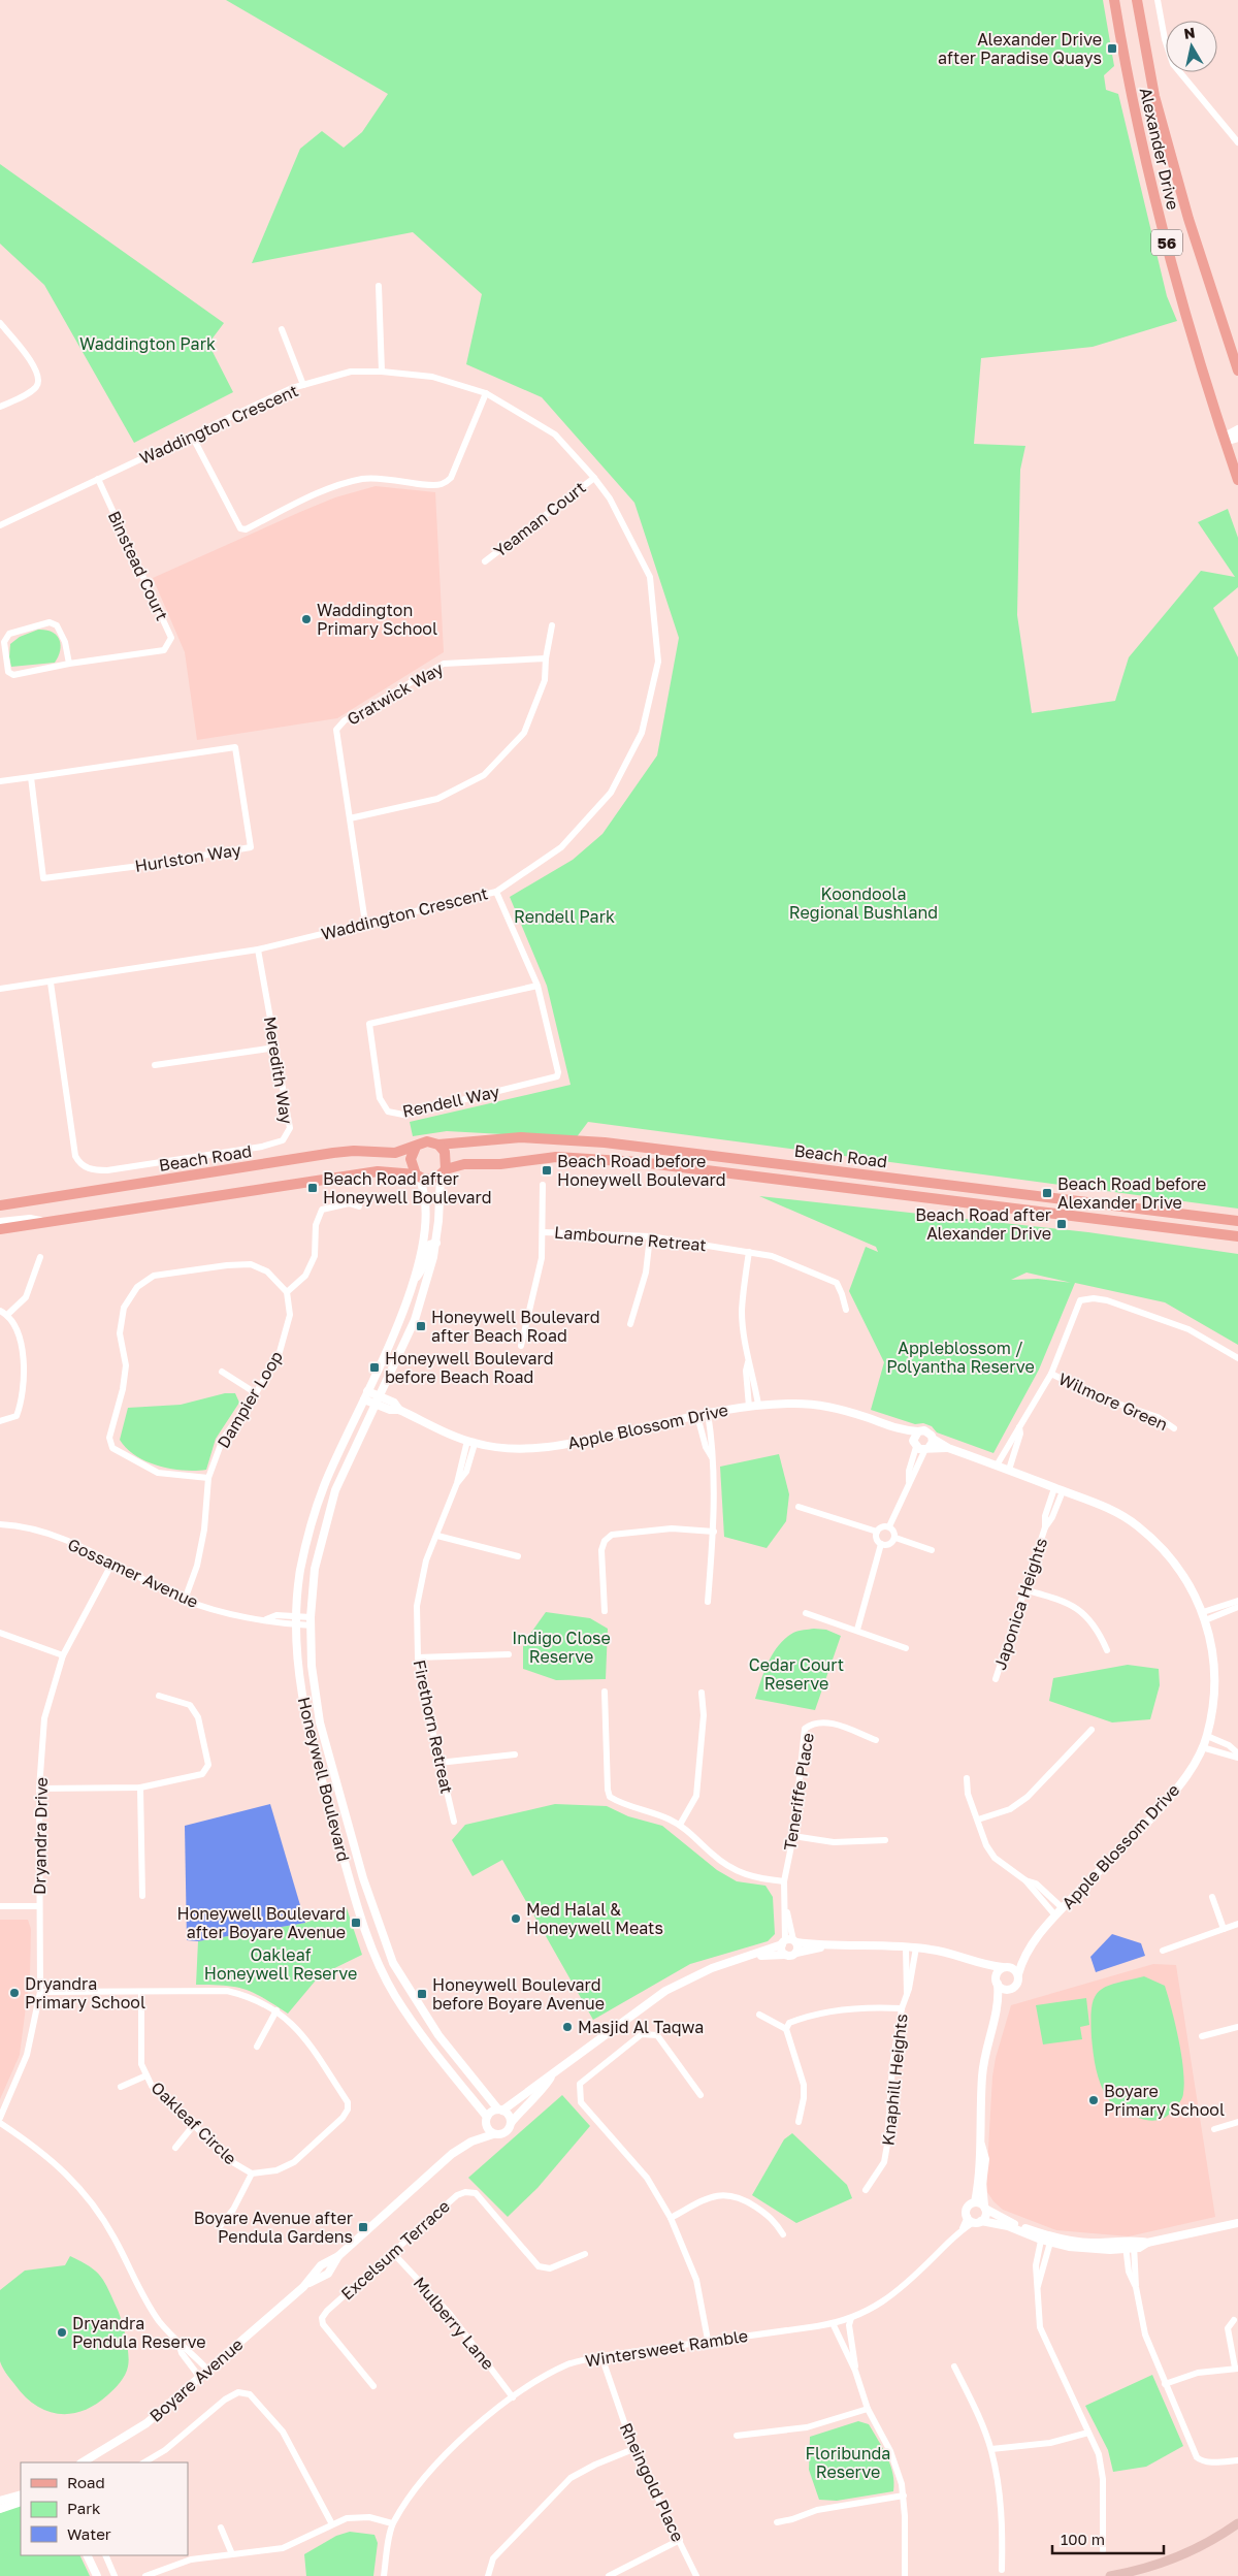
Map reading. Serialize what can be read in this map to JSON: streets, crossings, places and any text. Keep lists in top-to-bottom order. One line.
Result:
{"streets":{"main road":["Alexander Drive","56","Beach Road"],"street":["Waddington Crescent","Yeaman Court","Binstead Court","Gratwick Way","Hurlston Way","Meredith Way","Rendell Way","Lambourne Retreat","Dampier Loop","Wilmore Green","Apple Blossom Drive","Gossamer Avenue","Japonica Heights","Firethorn Retreat","Honeywell Boulevard","Teneriffe Place","Dryandra Drive","Knaphill Heights","Oakleaf Circle","Excelsum Terrace","Mulberry Lane","Wintersweet Ramble","Boyare Avenue","Rheingold Place"]},"crossings":[["Waddington Crescent","Yeaman Court"],["Waddington Crescent","Binstead Court"],["Waddington Crescent","Gratwick Way"],["Waddington Crescent","Meredith Way"],["Waddington Crescent","Rendell Way"],["Beach Road","Honeywell Boulevard"],["Dampier Loop","Gossamer Avenue"],["Apple Blossom Drive","Japonica Heights"],["Apple Blossom Drive","Firethorn Retreat"],["Apple Blossom Drive","Honeywell Boulevard"],["Gossamer Avenue","Honeywell Boulevard"],["Gossamer Avenue","Dryandra Drive"],["Honeywell Boulevard","Boyare Avenue"],["Dryandra Drive","Oakleaf Circle"],["Excelsum Terrace","Mulberry Lane"],["Mulberry Lane","Wintersweet Ramble"],["Wintersweet Ramble","Rheingold Place"]],"parks":["Waddington Park","Koondoola Regional Bushland","Rendell Park","Appleblossom / Polyantha Reserve","Indigo Close Reserve","Cedar Court Reserve","Oakleaf Honeywell Reserve","Floribunda Reserve"],"places":{"transit":["Alexander Drive after Paradise Quays","Beach Road before Honeywell Boulevard","Beach Road after Honeywell Boulevard","Beach Road before Alexander Drive","Beach Road after Alexander Drive","Honeywell Boulevard after Beach Road","Honeywell Boulevard before Beach Road","Honeywell Boulevard after Boyare Avenue","Honeywell Boulevard before Boyare Avenue","Boyare Avenue after Pendula Gardens"],"other":["Waddington Primary School","Med Halal & Honeywell Meats","Dryandra Primary School","Masjid Al Taqwa","Boyare Primary School","Dryandra Pendula Reserve"]},"legend":["Road","Park","Water"],"scale_bar":"100 m","north":"top"}
